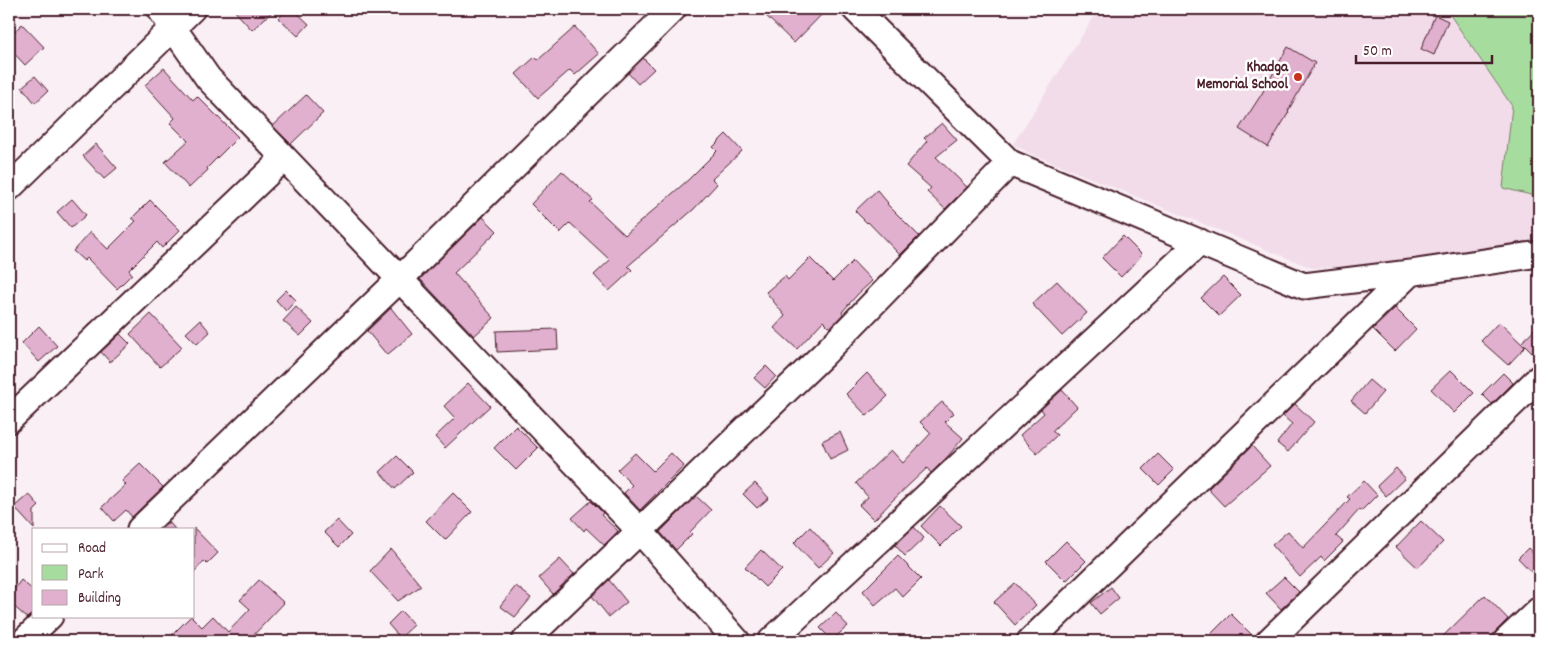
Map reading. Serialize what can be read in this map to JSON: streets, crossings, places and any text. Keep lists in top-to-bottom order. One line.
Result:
{"places":["Khadga Memorial School"],"legend":["Road","Park","Building"],"scale_bar":"50 m"}
